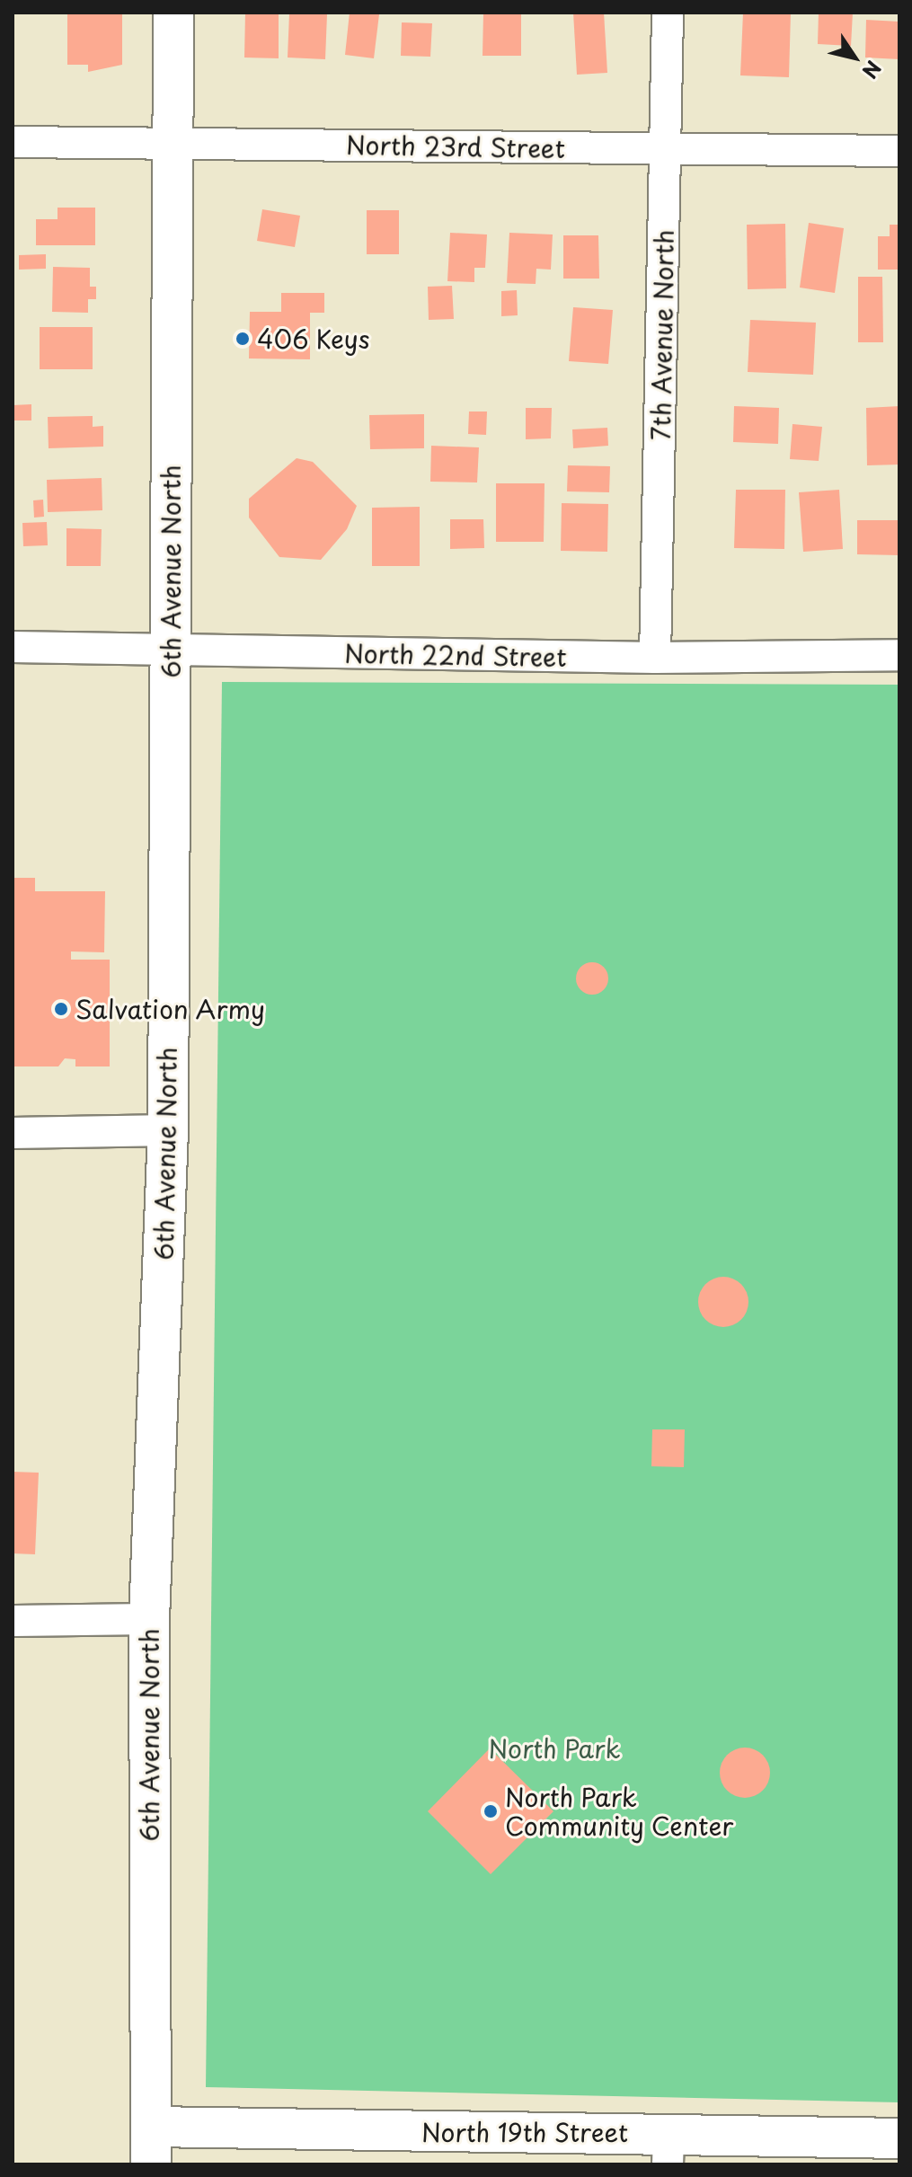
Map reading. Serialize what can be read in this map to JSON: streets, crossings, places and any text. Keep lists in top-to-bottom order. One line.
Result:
{"streets":{"main road":["6th Avenue North","North 19th Street"],"street":["North 23rd Street","7th Avenue North","North 22nd Street"]},"crossings":[["North 23rd Street","7th Avenue North"],["North 23rd Street","6th Avenue North"],["7th Avenue North","North 22nd Street"],["6th Avenue North","North 22nd Street"],["6th Avenue North","North 19th Street"]],"parks":["North Park"],"places":["406 Keys","Salvation Army","North Park Community Center"],"north":"bottom right"}
